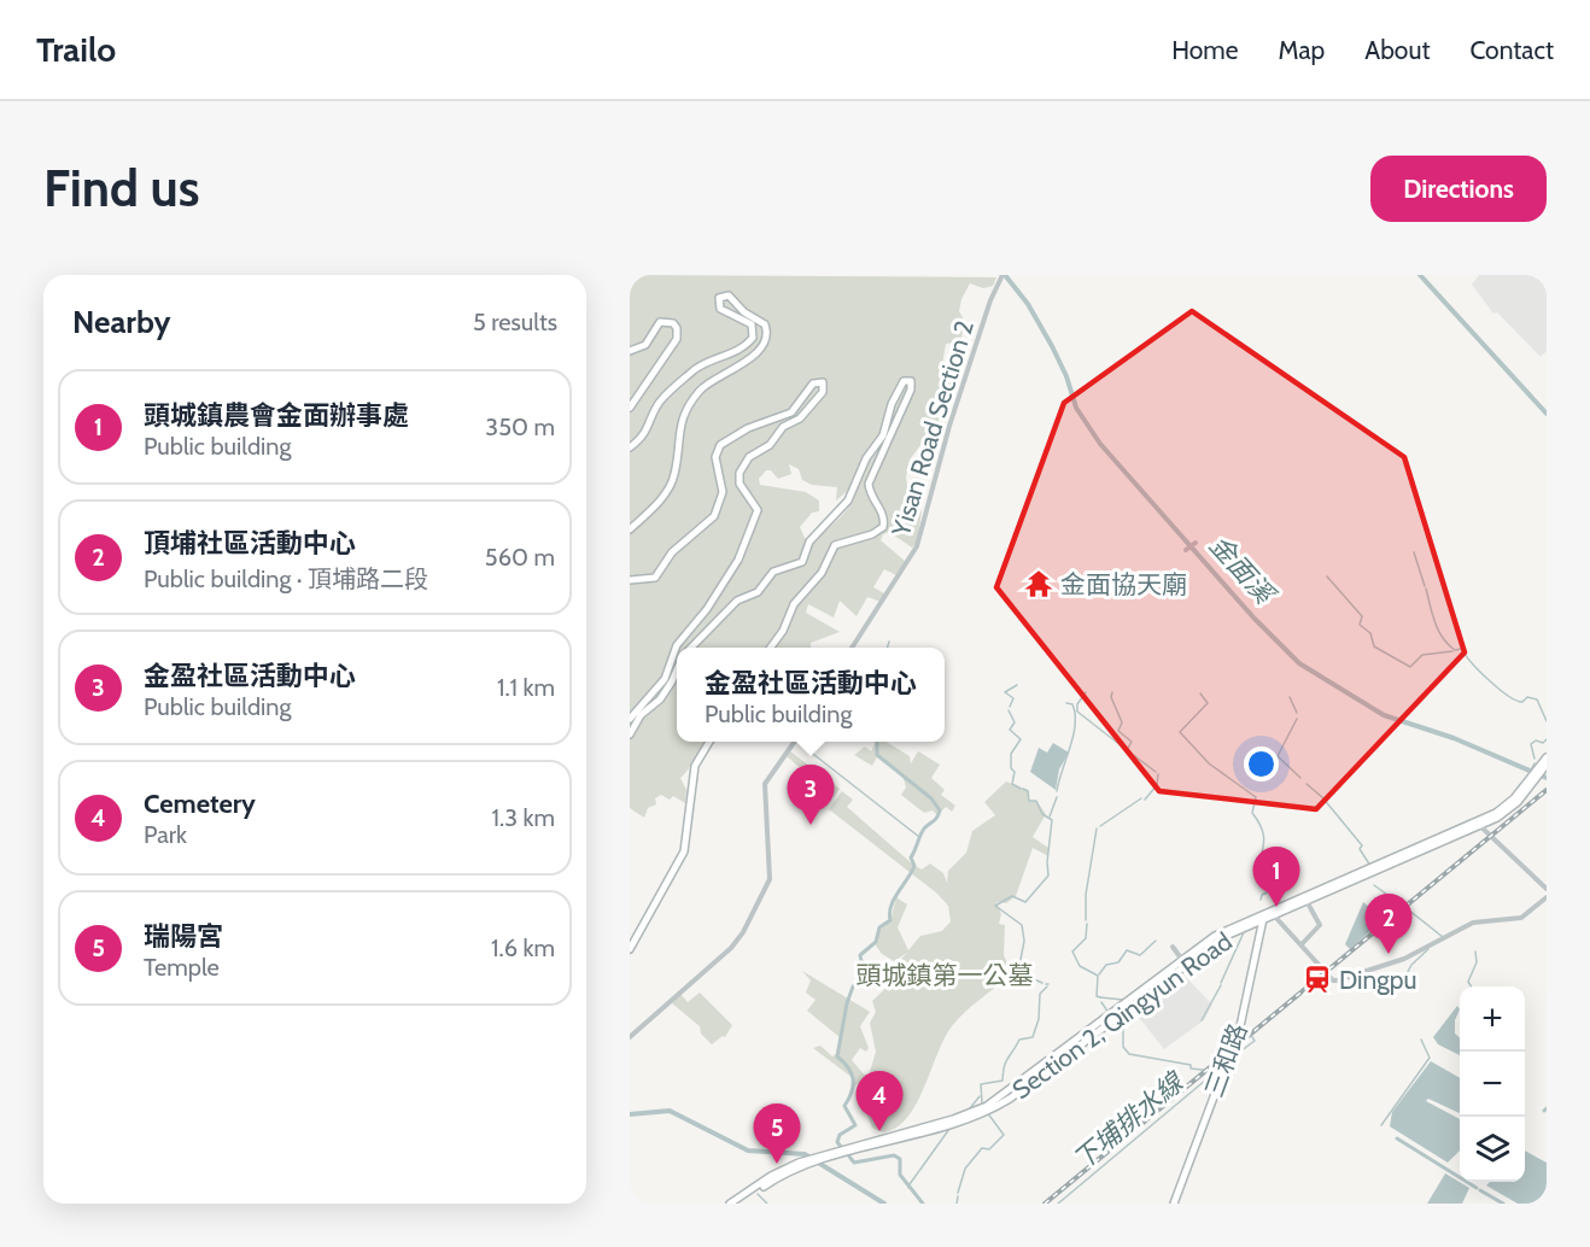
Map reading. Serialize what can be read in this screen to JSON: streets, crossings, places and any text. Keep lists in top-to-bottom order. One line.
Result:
{"streets":{"main road":["Section 2, Qingyun Road","三和路"],"street":["Yisan Road Section 2"]},"crossings":[["Section 2, Qingyun Road","三和路"]],"water":["金面溪","下埔排水線"],"parks":["頭城鎮第一公墓"],"places":{"temple":["金面協天廟"],"station":["Dingpu"]},"page":{"header":"Trailo","nav":["Home","Map","About","Contact"],"buttons":"Directions","title":"Find us","heading":["Nearby","5 results"],"list":[{"mark":"1","name":"頭城鎮農會金面辦事處","note":"Public building","value":"350 m"},{"mark":"2","name":"頂埔社區活動中心","note":"Public building · 頂埔路二段","value":"560 m"},{"mark":"3","name":"金盈社區活動中心","note":"Public building","value":"1.1 km"},{"mark":"4","name":"Cemetery","note":"Park","value":"1.3 km"},{"mark":"5","name":"瑞陽宮","note":"Temple","value":"1.6 km"}],"popup":["金盈社區活動中心","Public building"],"pins":["3","1","2","4","5"],"map_buttons":["+","−"]}}
